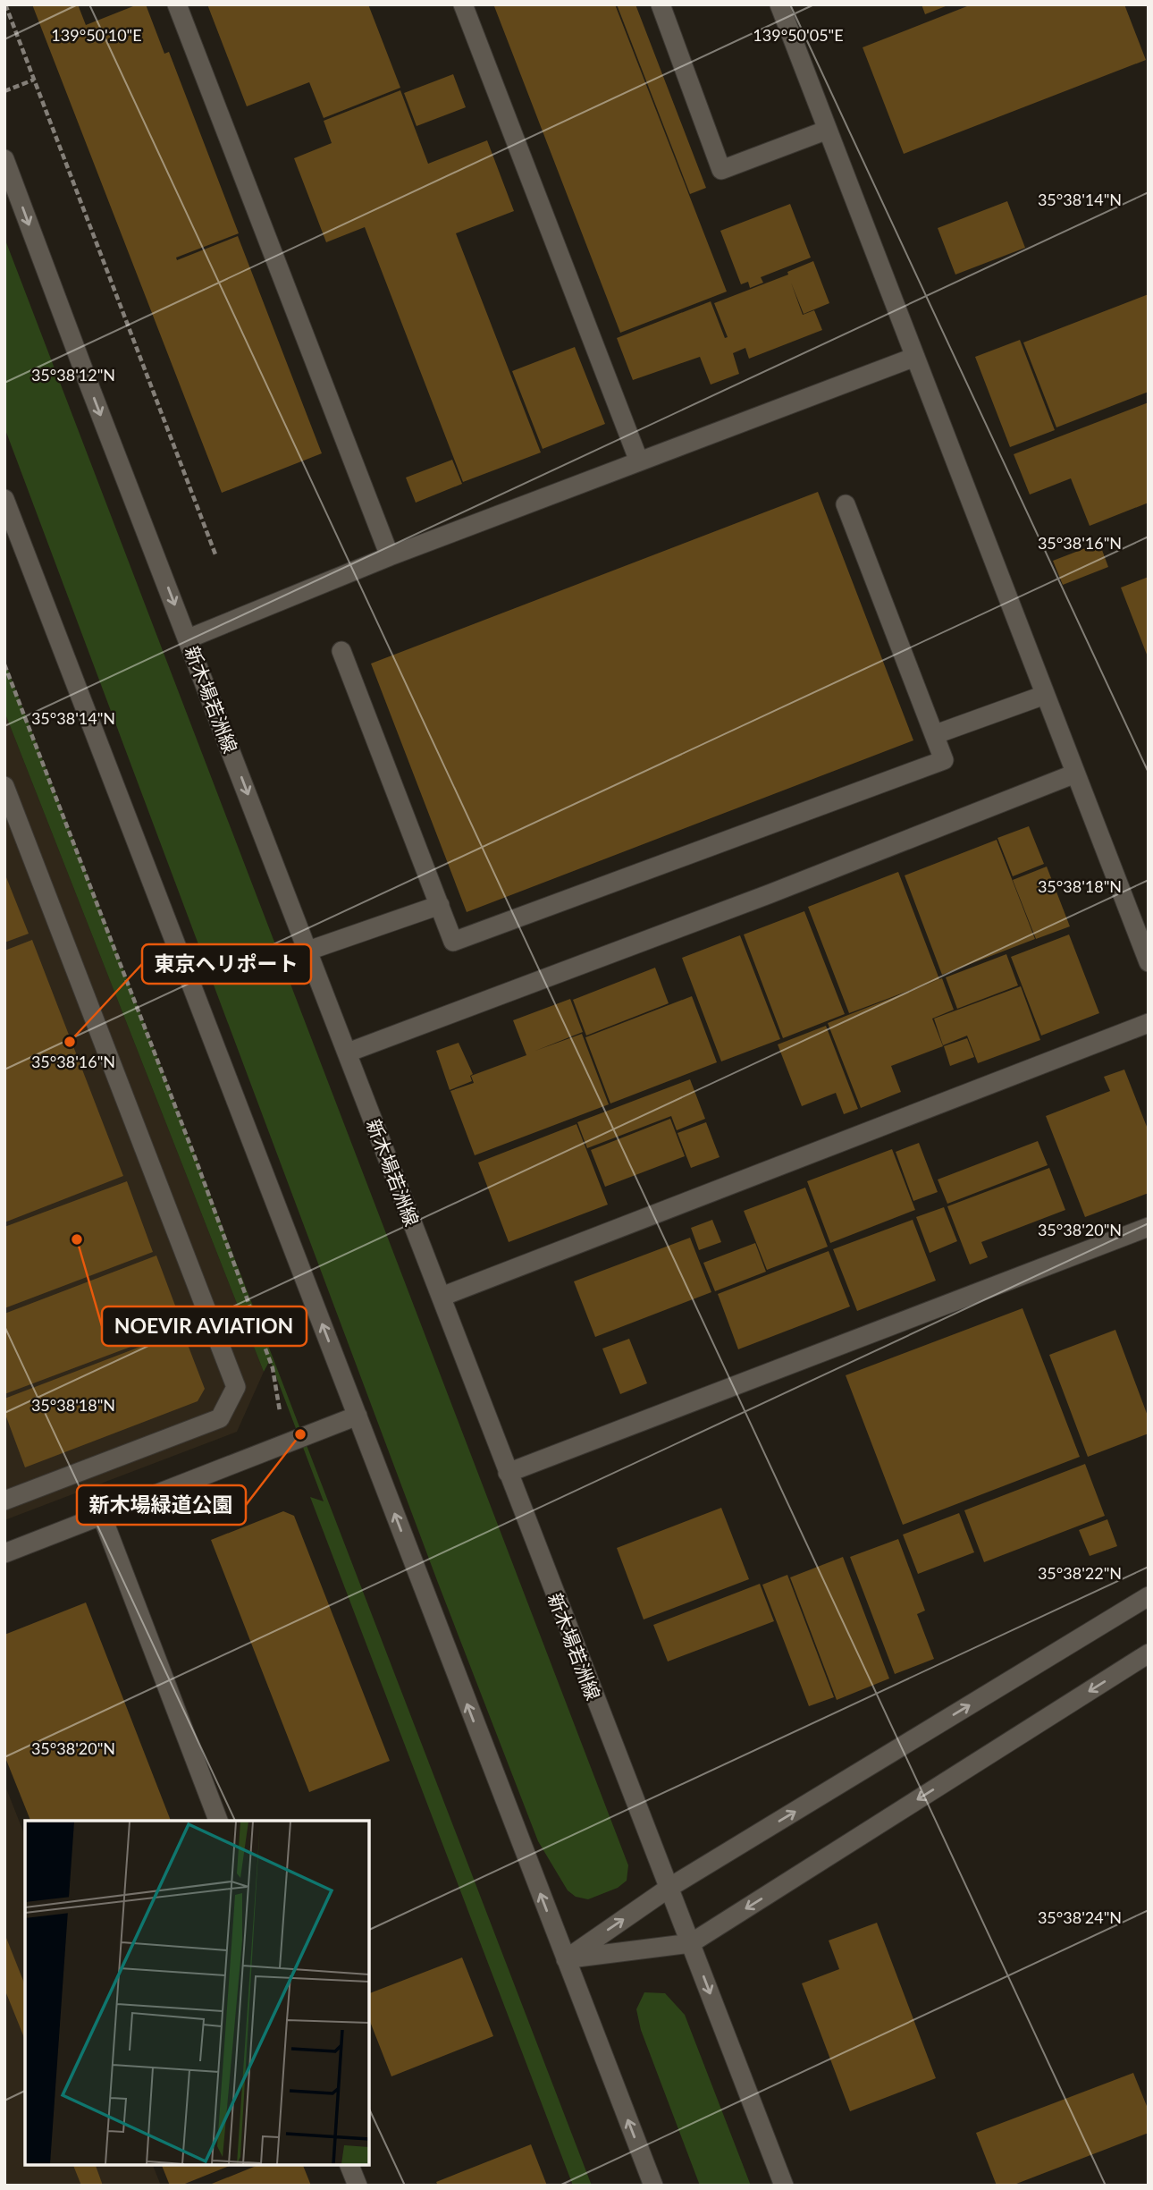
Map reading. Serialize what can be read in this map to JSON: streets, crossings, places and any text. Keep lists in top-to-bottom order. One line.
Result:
{"streets":{"street":["新木場若洲線"]},"places":["東京ヘリポート","NOEVIR AVIATION","新木場緑道公園"],"coordinates":["139°50'10\"E","139°50'05\"E","35°38'14\"N","35°38'12\"N","35°38'16\"N","35°38'18\"N","35°38'20\"N","35°38'22\"N","35°38'24\"N"]}
